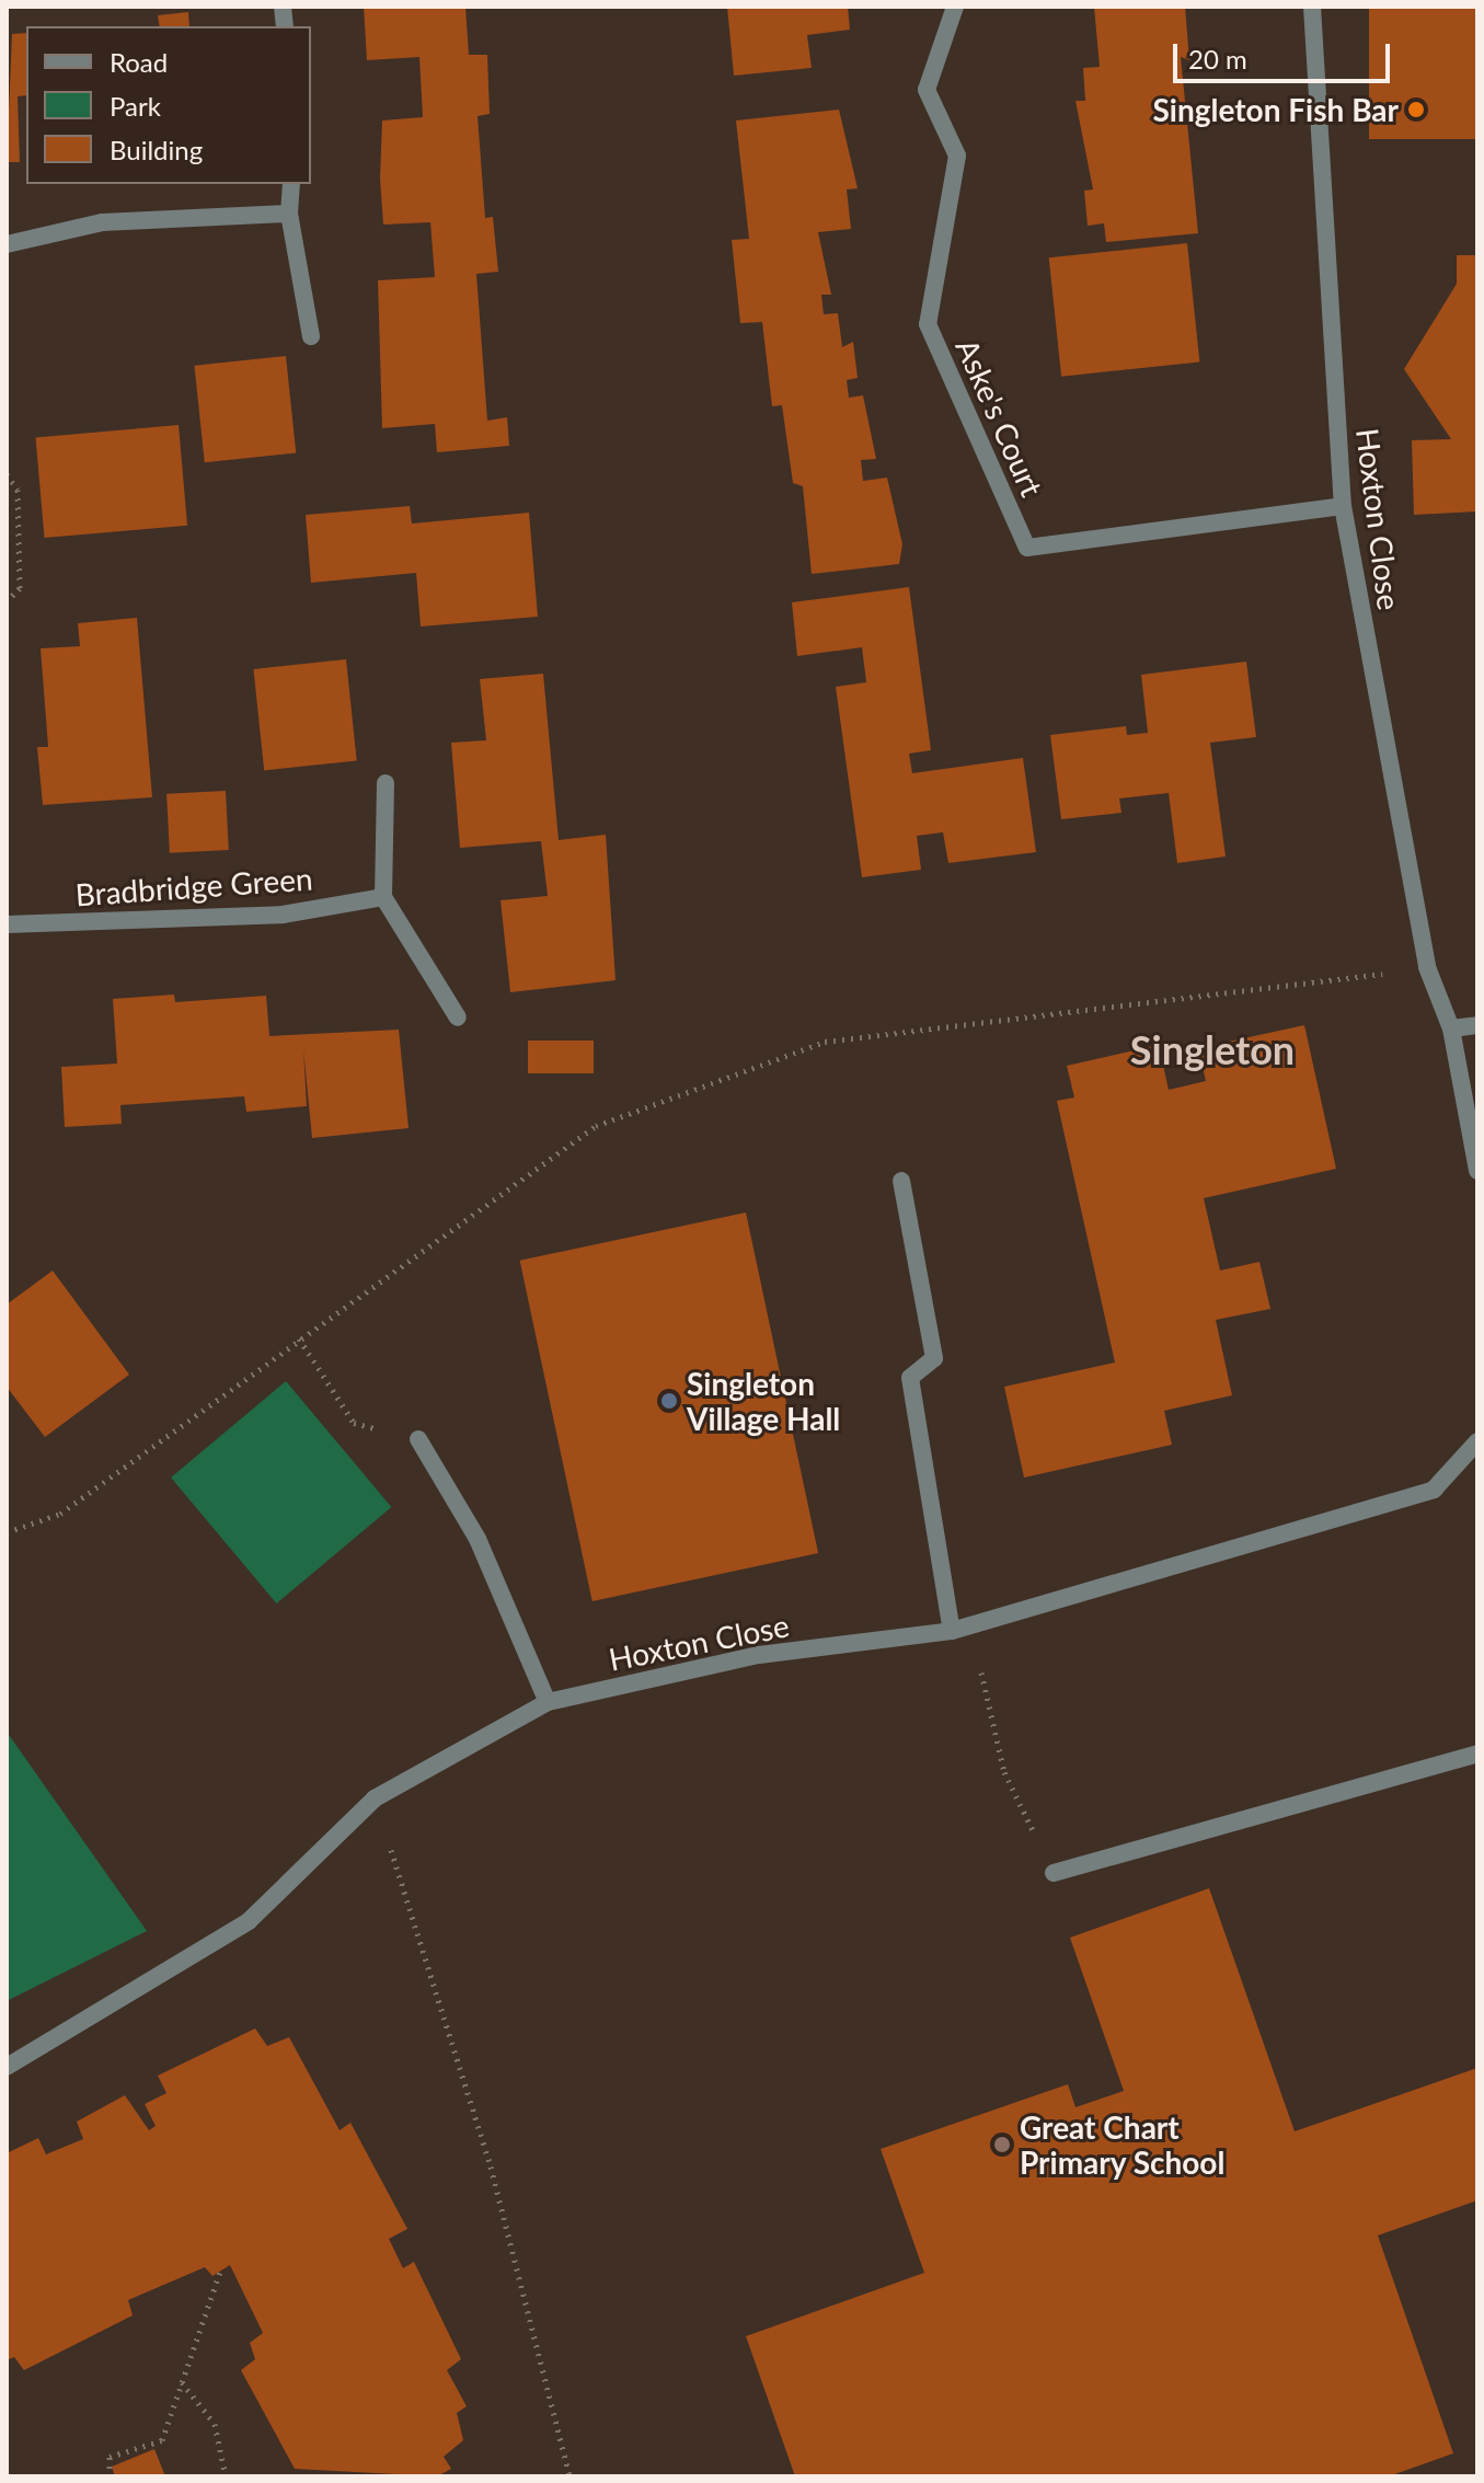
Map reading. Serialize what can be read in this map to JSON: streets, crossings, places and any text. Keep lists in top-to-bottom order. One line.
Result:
{"streets":{"street":["Aske's Court","Hoxton Close","Bradbridge Green"]},"crossings":[["Aske's Court","Hoxton Close"]],"districts":["Singleton"],"places":["Singleton Fish Bar","Singleton Village Hall","Great Chart Primary School"],"legend":["Road","Park","Building"],"scale_bar":"20 m"}
